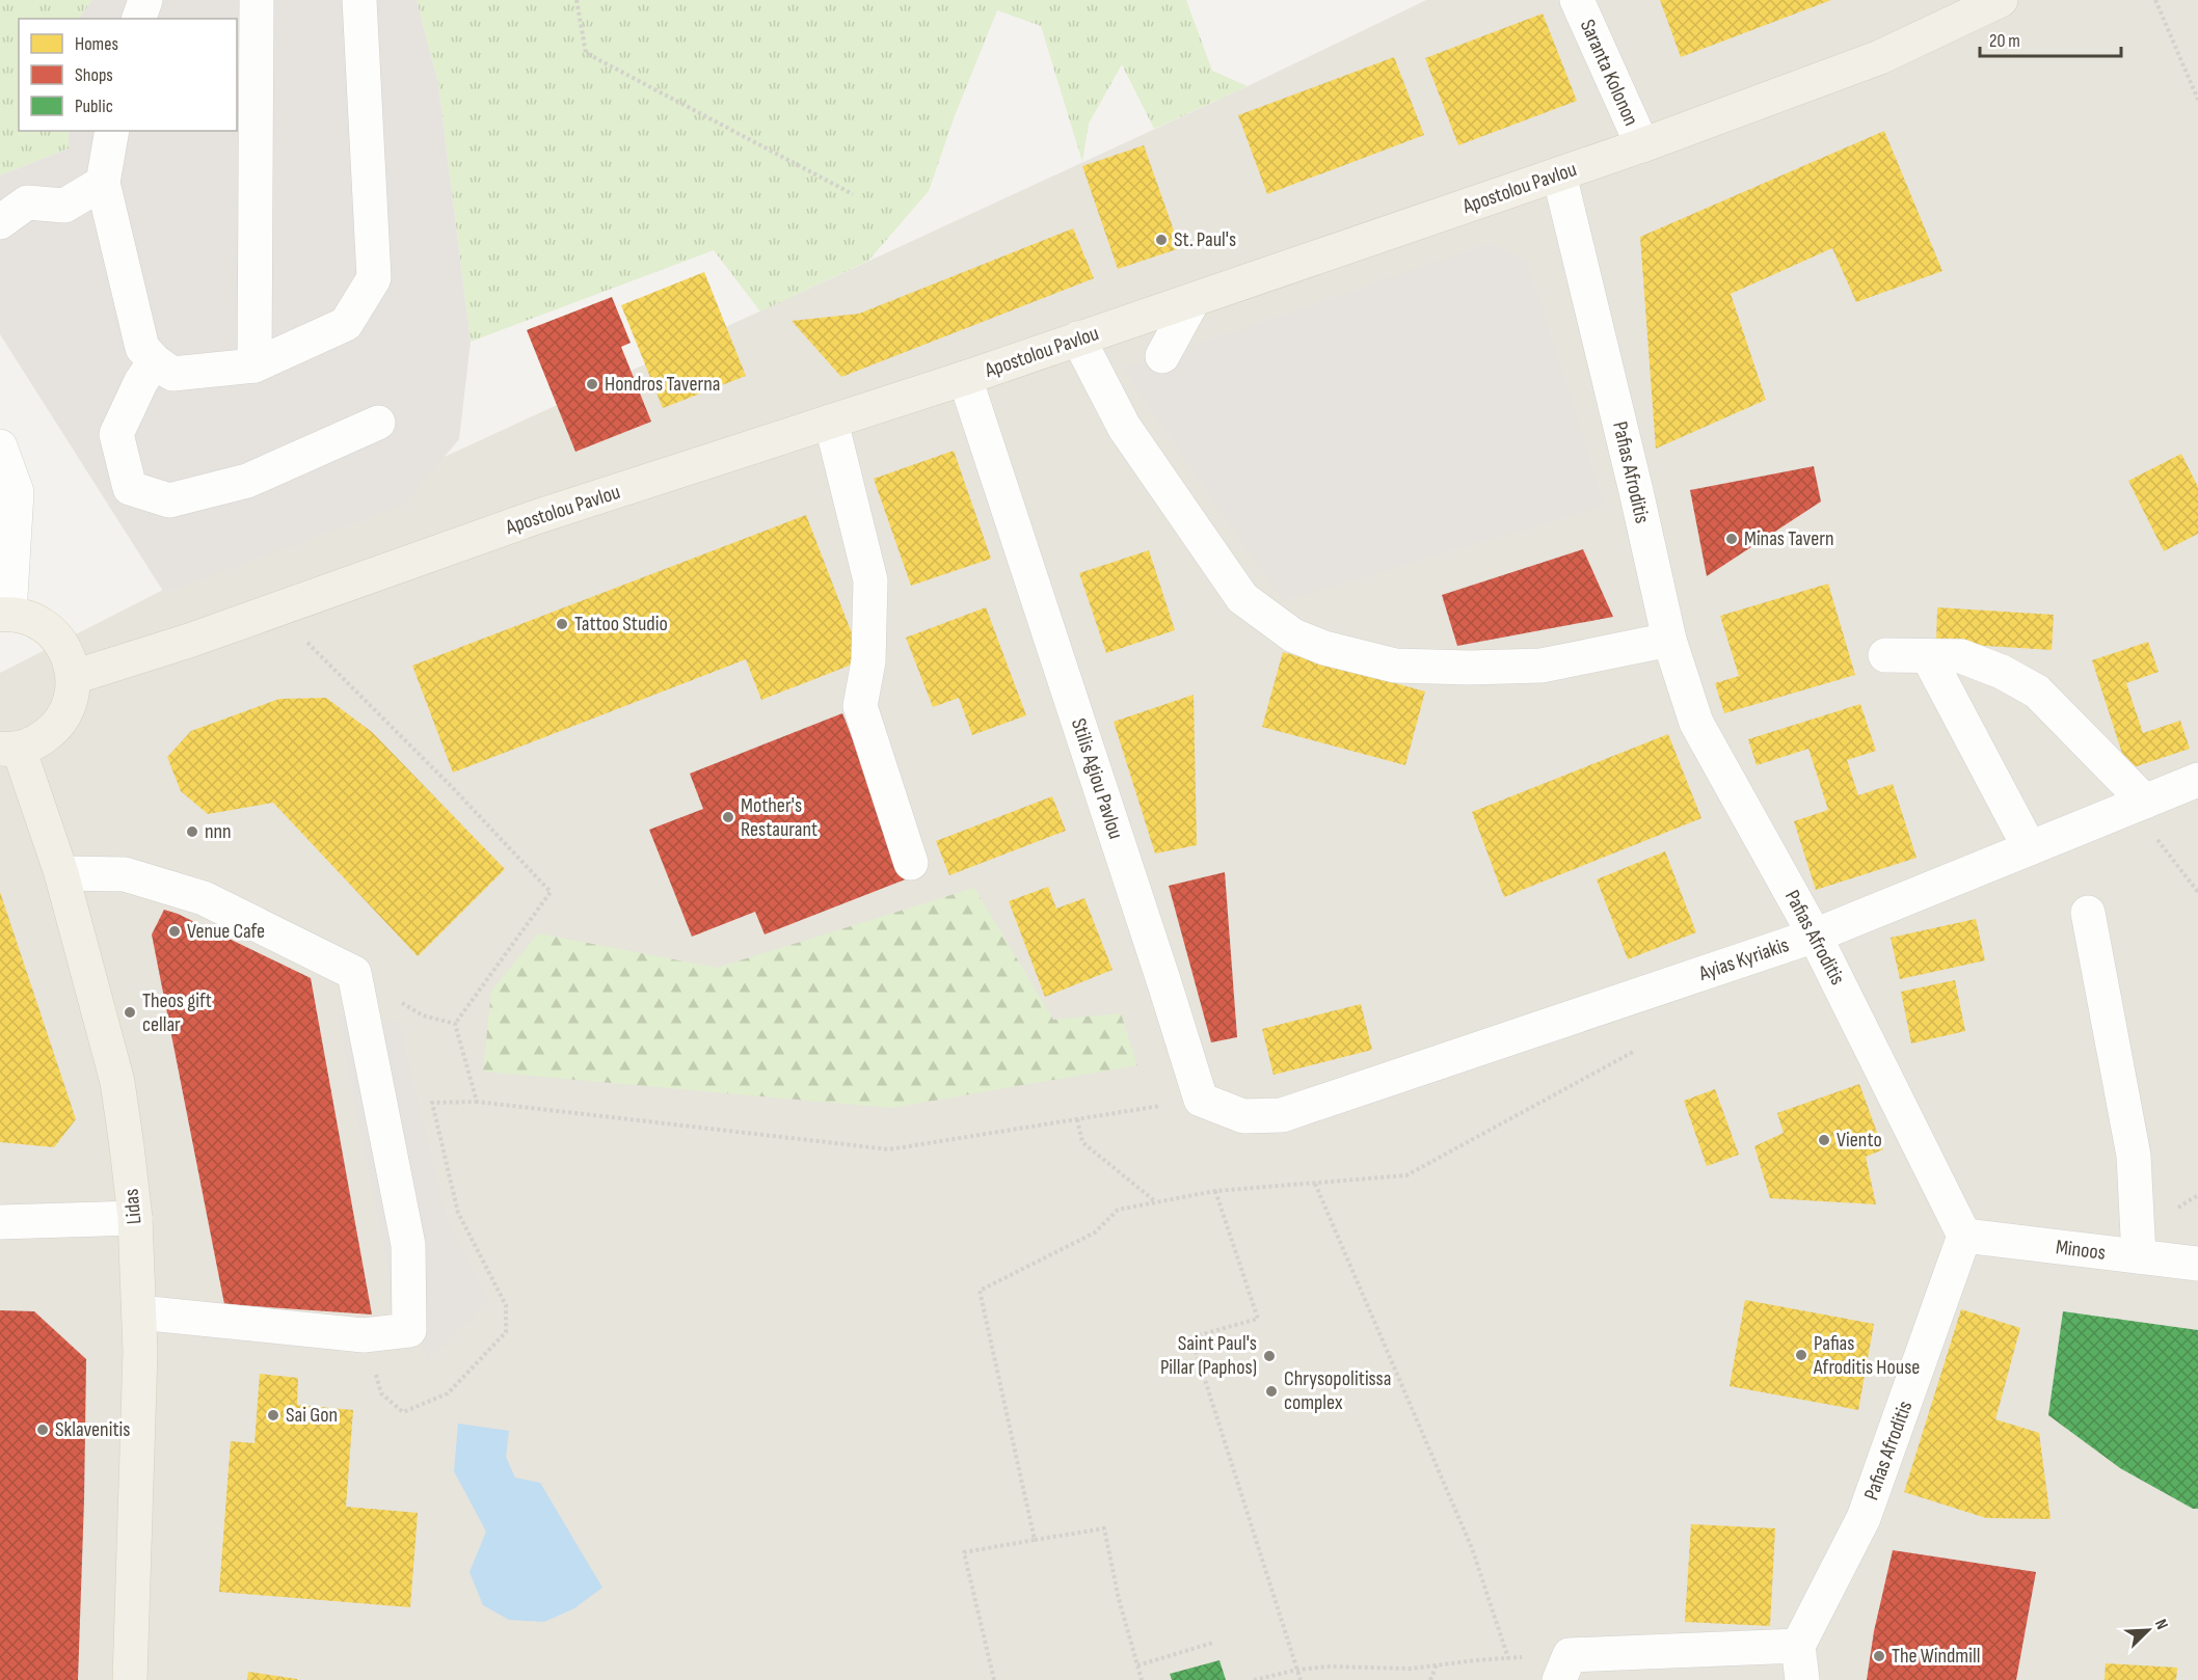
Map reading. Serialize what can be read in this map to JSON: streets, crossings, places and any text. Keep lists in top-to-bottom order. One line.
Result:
{"streets":{"main road":["Apostolou Pavlou","Lidas"],"street":["Saranta Kolonon","Pafias Afroditis","Stilis Agiou Pavlou","Ayias Kyriakis","Minoos"]},"crossings":[["Saranta Kolonon","Apostolou Pavlou"],["Apostolou Pavlou","Pafias Afroditis"],["Apostolou Pavlou","Stilis Agiou Pavlou"],["Apostolou Pavlou","Lidas"],["Pafias Afroditis","Ayias Kyriakis"],["Pafias Afroditis","Minoos"],["Stilis Agiou Pavlou","Ayias Kyriakis"]],"places":["St. Paul's","Hondros Taverna","Minas Tavern","Tattoo Studio","Mother's Restaurant","nnn","Venue Cafe","Theos gift cellar","Viento","Pafias Afroditis House","Saint Paul's Pillar (Paphos)","Chrysopolitissa complex","Sai Gon","Sklavenitis","The Windmill"],"legend":["Homes","Shops","Public"],"scale_bar":"20 m","north":"top right"}
